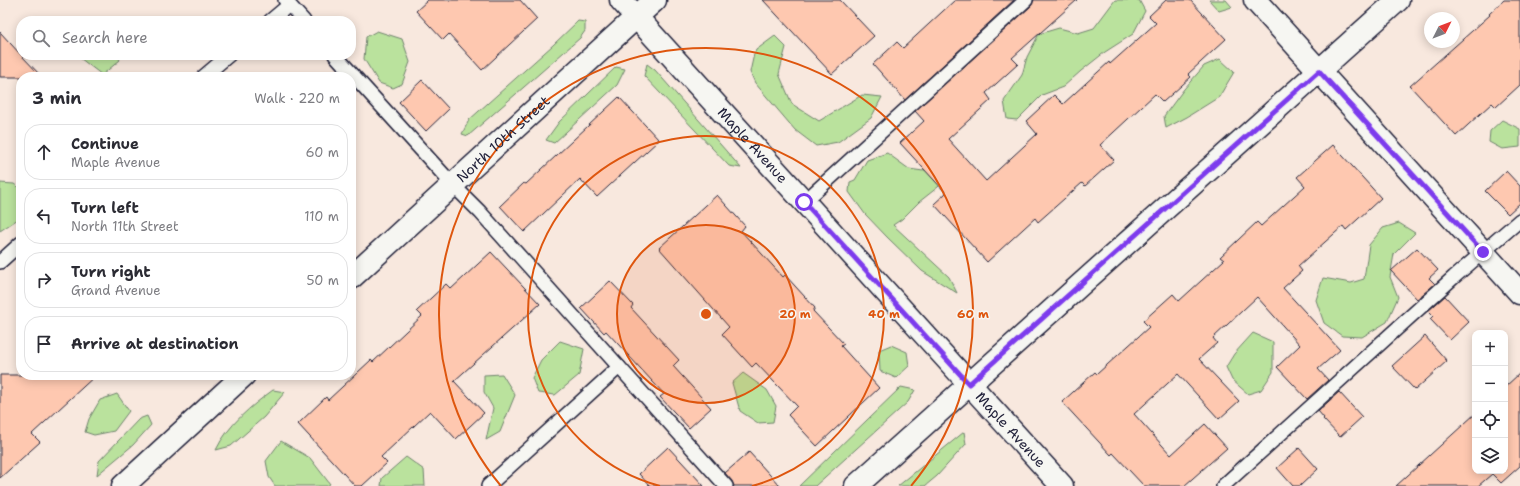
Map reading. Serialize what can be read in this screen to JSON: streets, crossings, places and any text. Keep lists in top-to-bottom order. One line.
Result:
{"streets":{"street":["North 10th Street","Maple Avenue"]},"crossings":[["North 10th Street","Maple Avenue"]],"north":"top right","page":{"search":"Search here","heading":["3 min","Walk · 220 m"],"list":[["Continue","Maple Avenue","60 m"],["Turn left","North 11th Street","110 m"],["Turn right","Grand Avenue","50 m"],"Arrive at destination"],"map_buttons":["+","−"]},"rings":["20 m","40 m","60 m"]}
